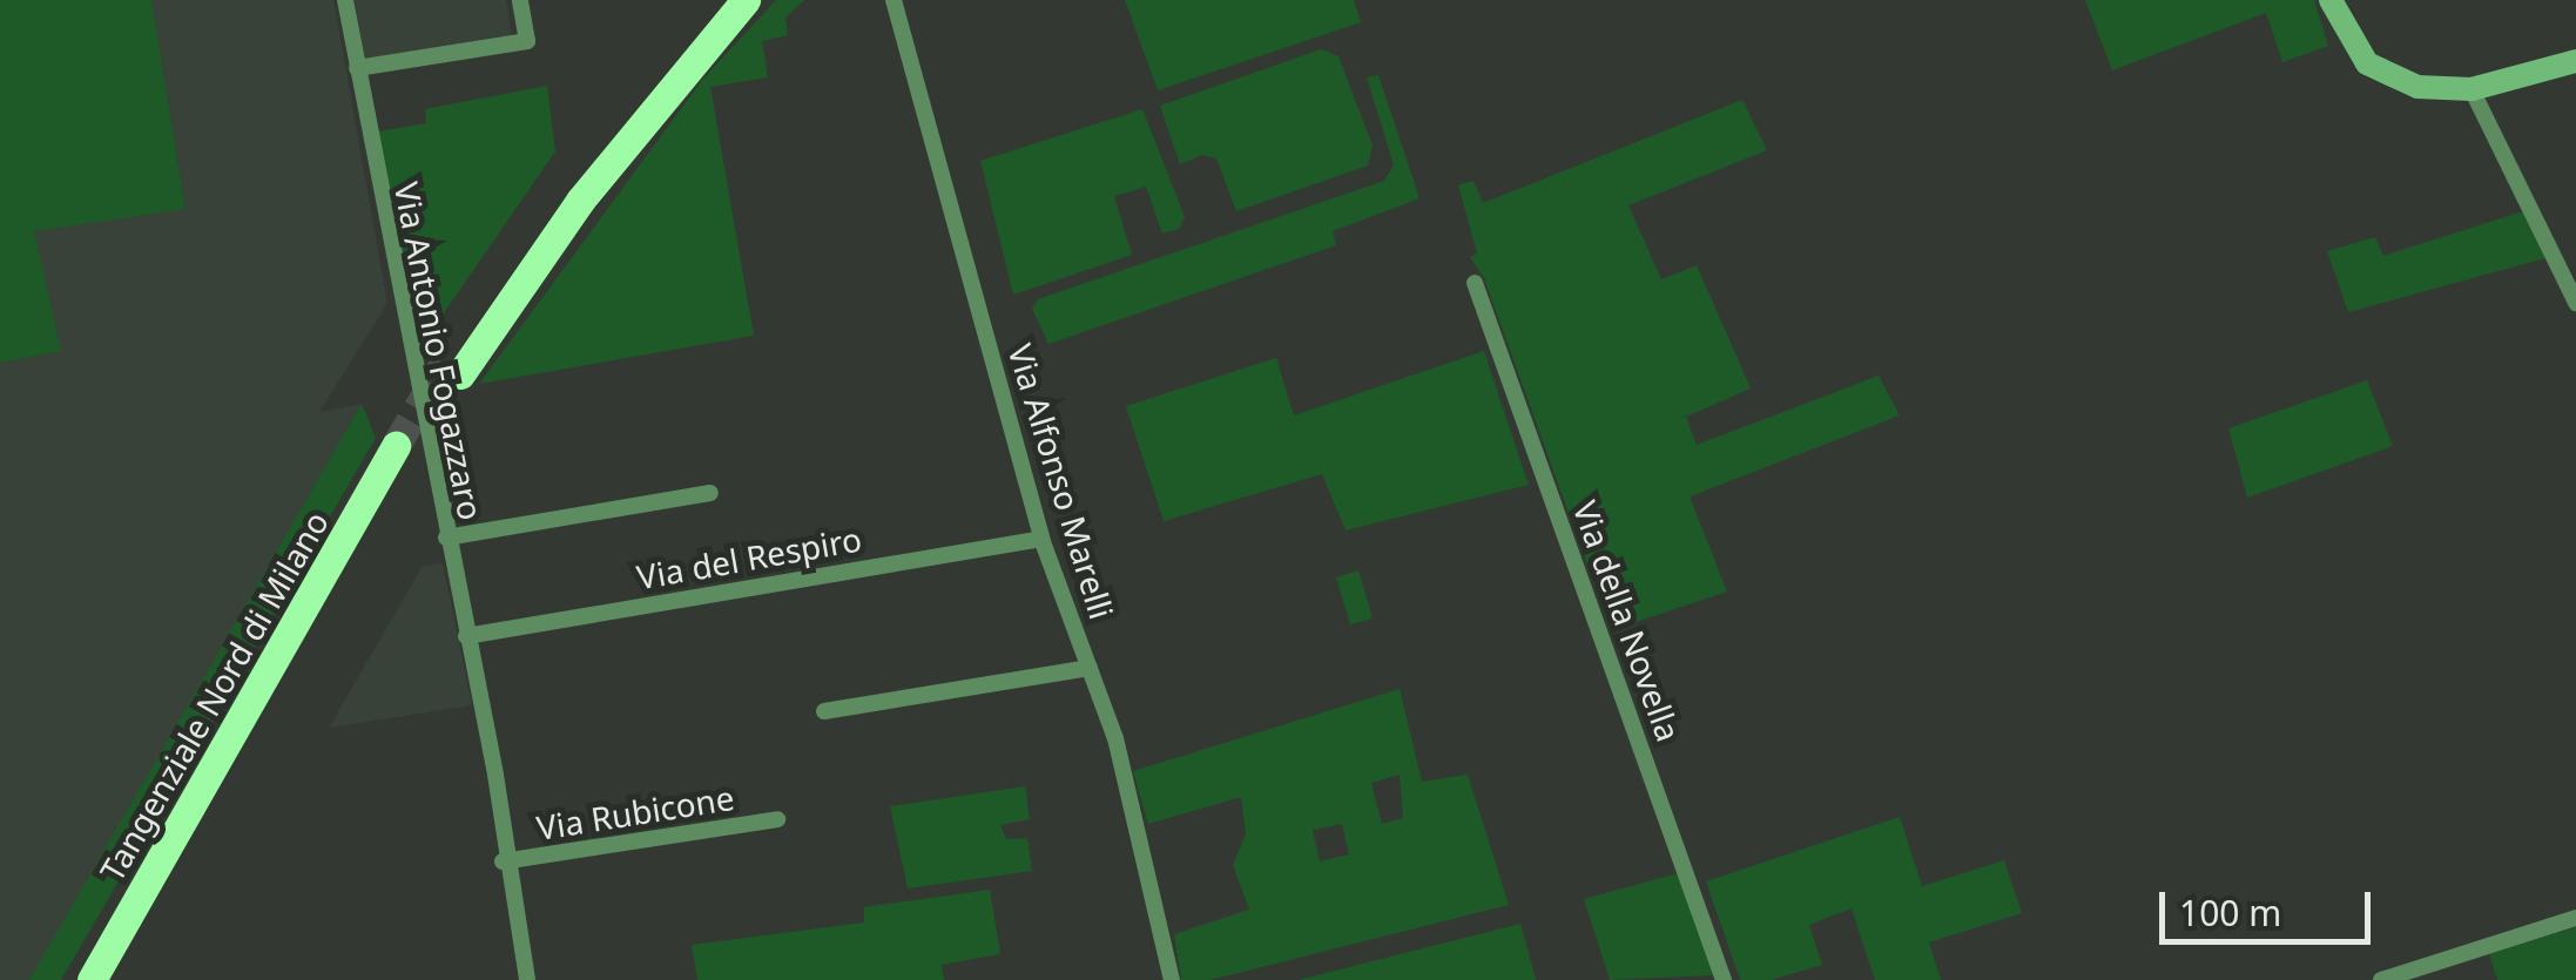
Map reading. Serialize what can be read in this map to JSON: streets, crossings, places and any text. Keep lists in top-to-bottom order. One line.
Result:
{"streets":{"highway":["Tangenziale Nord di Milano"],"street":["Via Antonio Fogazzaro","Via Alfonso Marelli","Via del Respiro","Via della Novella","Via Rubicone"]},"crossings":[["Via Antonio Fogazzaro","Via del Respiro"],["Via Antonio Fogazzaro","Via Rubicone"],["Via Alfonso Marelli","Via del Respiro"]],"scale_bar":"100 m"}
